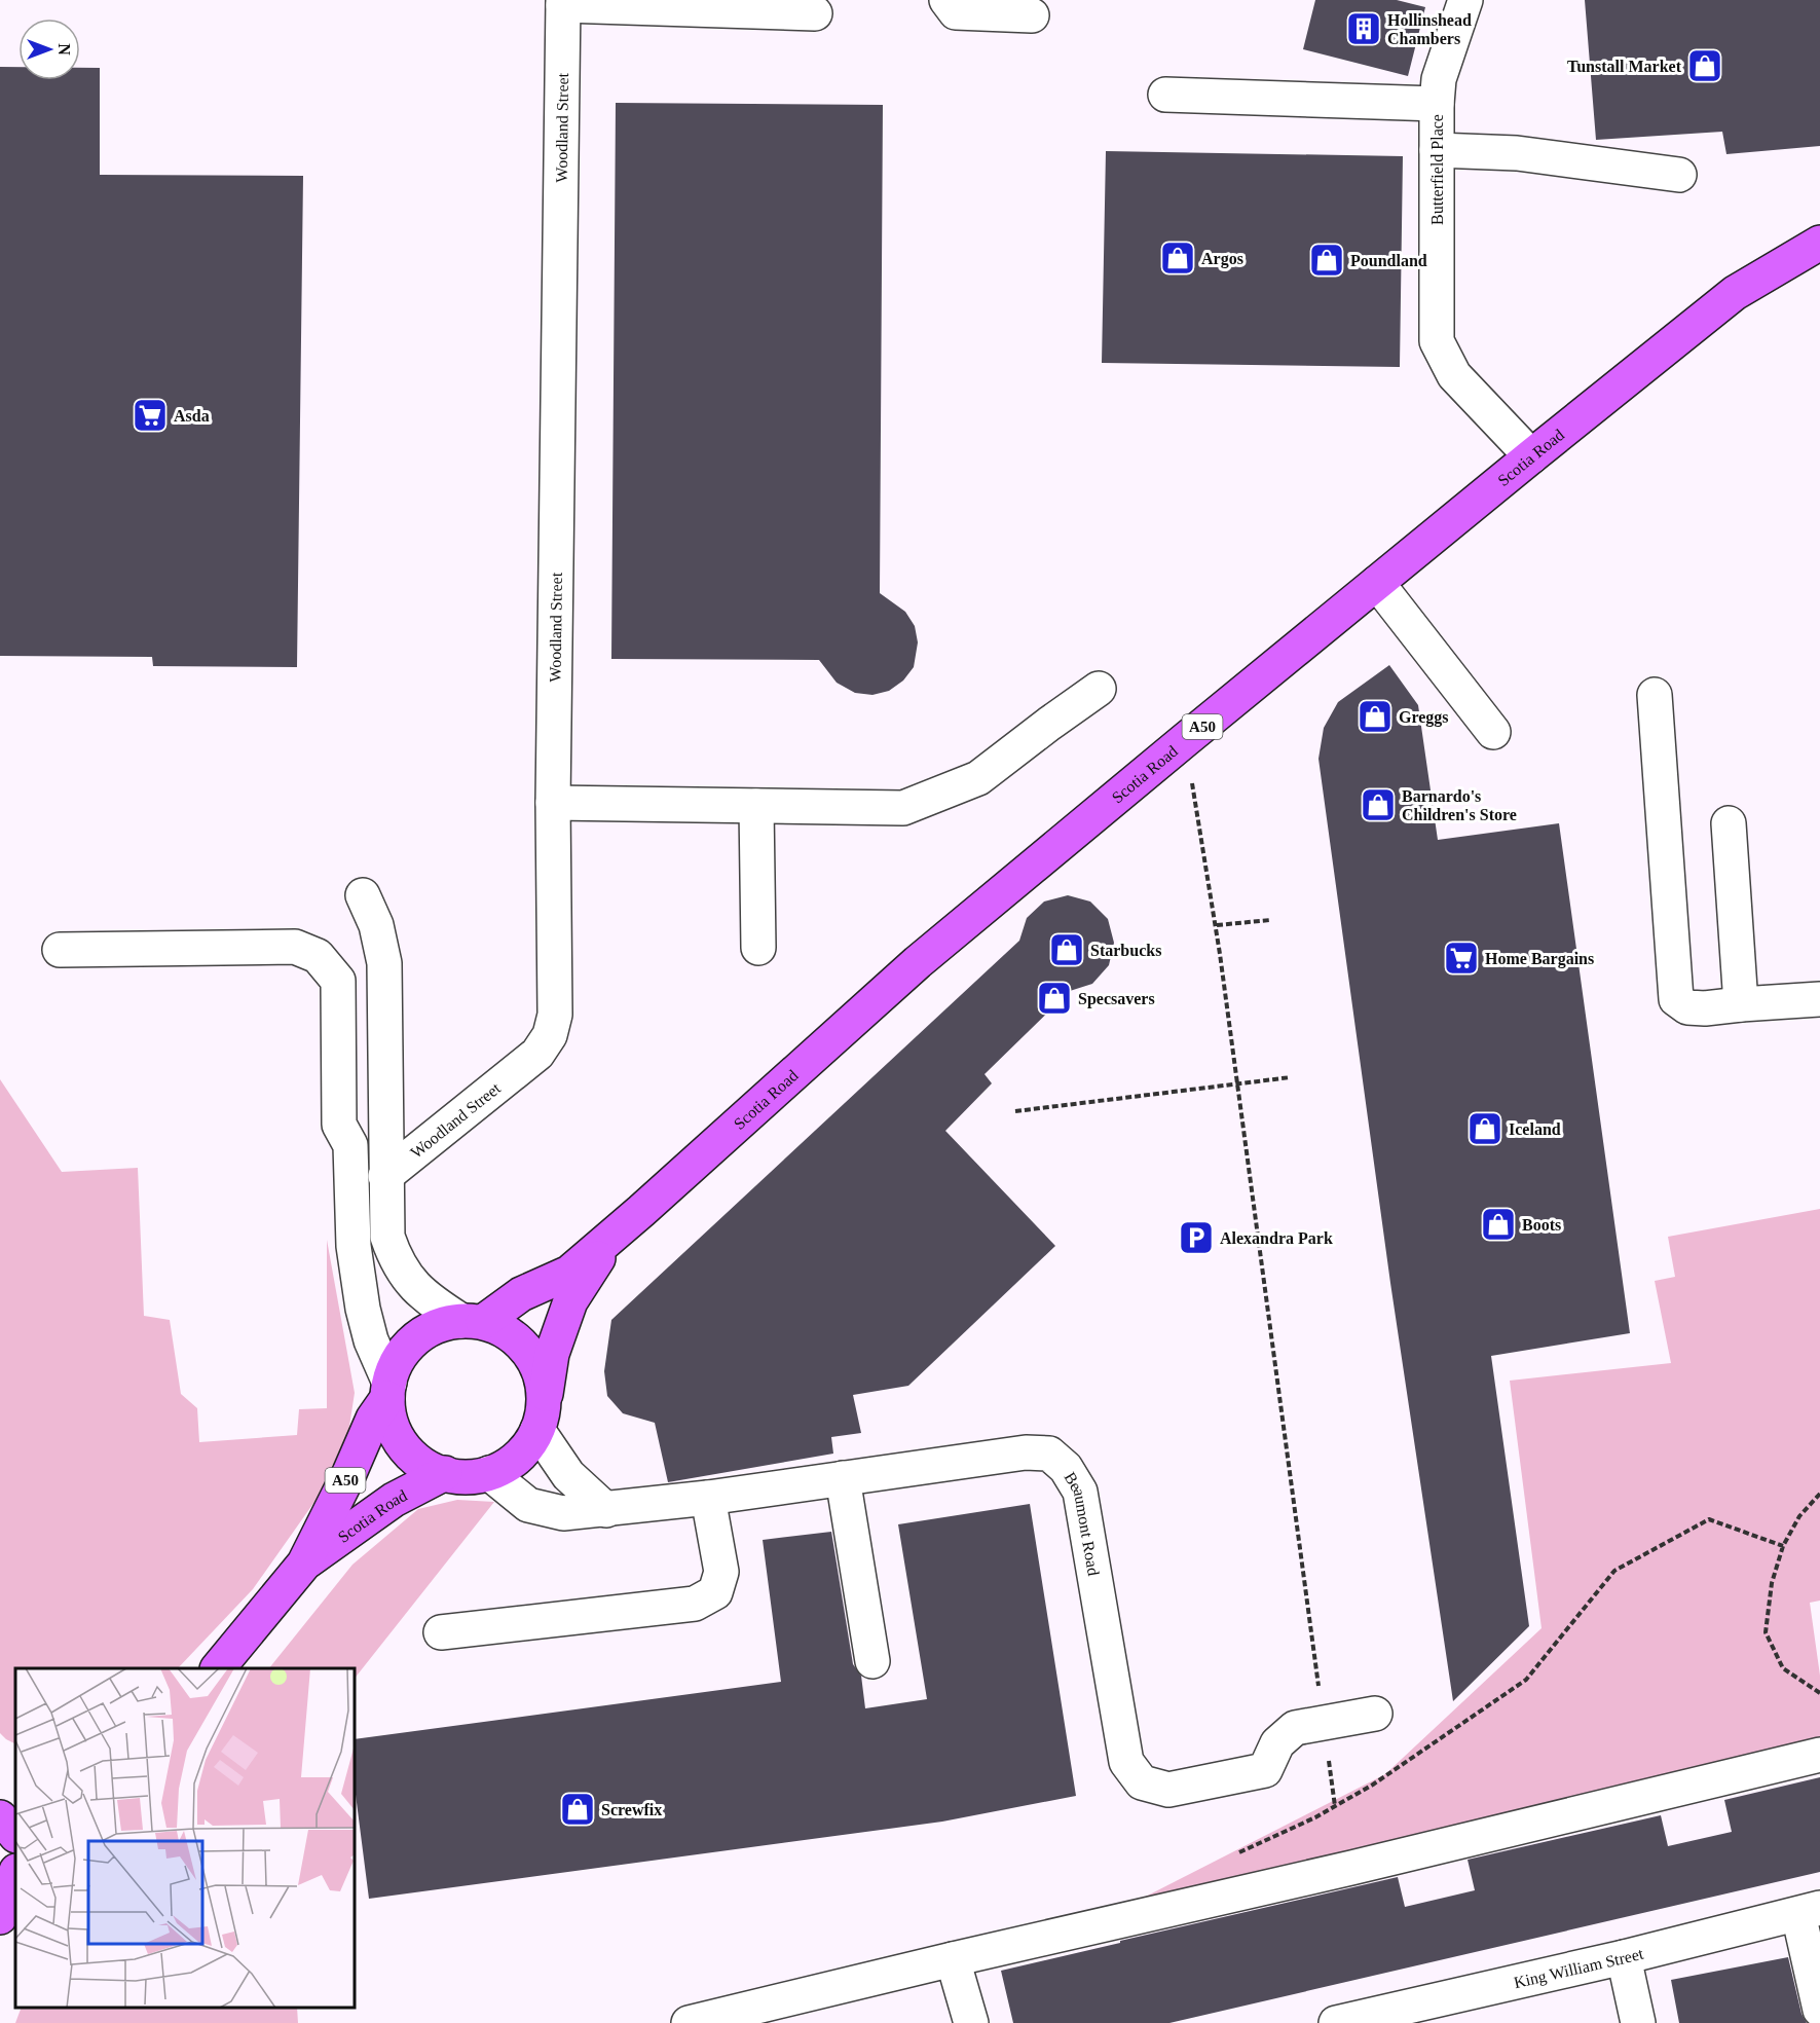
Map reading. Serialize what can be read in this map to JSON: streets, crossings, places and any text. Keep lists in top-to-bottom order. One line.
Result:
{"streets":{"main road":["Scotia Road","A50"],"street":["Woodland Street","Butterfield Place","Beaumont Road","King William Street"]},"crossings":[["Butterfield Place","Scotia Road"],["Scotia Road","Beaumont Road"]],"places":{"building":["Hollinshead Chambers"],"shop":["Tunstall Market","Argos","Poundland","Greggs","Barnardo's Children's Store","Starbucks","Specsavers","Iceland","Boots","Screwfix"],"supermarket":["Asda","Home Bargains"],"parking":["Alexandra Park"]},"north":"right"}
